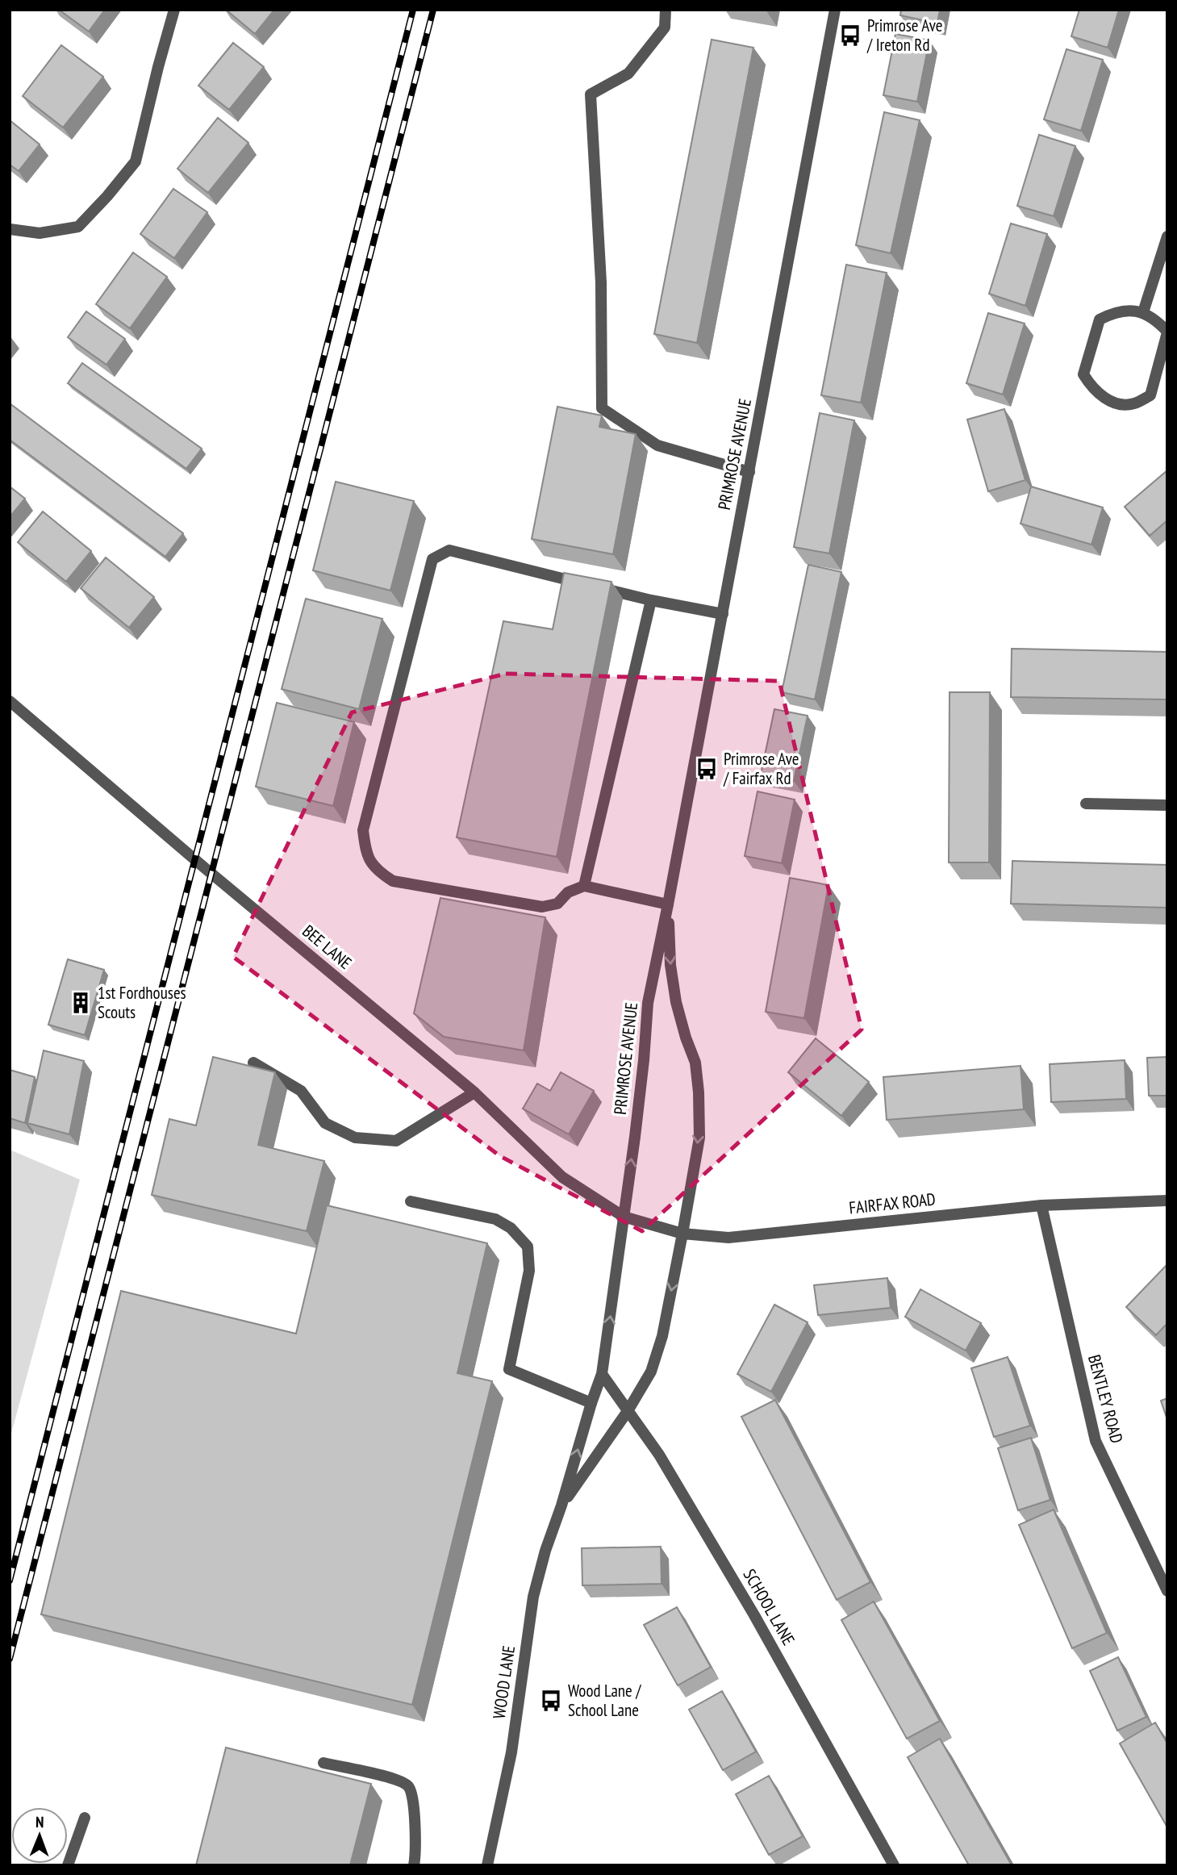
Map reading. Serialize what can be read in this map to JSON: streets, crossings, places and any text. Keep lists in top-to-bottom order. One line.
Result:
{"streets":{"street":["PRIMROSE AVENUE","BEE LANE","FAIRFAX ROAD","BENTLEY ROAD","SCHOOL LANE","WOOD LANE"]},"crossings":[["PRIMROSE AVENUE","BEE LANE"],["PRIMROSE AVENUE","FAIRFAX ROAD"],["PRIMROSE AVENUE","WOOD LANE"],["BEE LANE","FAIRFAX ROAD"],["BEE LANE","WOOD LANE"],["FAIRFAX ROAD","BENTLEY ROAD"],["FAIRFAX ROAD","WOOD LANE"],["SCHOOL LANE","WOOD LANE"]],"places":{"bus stop":["Primrose Ave / Ireton Rd","Primrose Ave / Fairfax Rd","Wood Lane / School Lane"],"building":["1st Fordhouses Scouts"]},"north":"top"}
